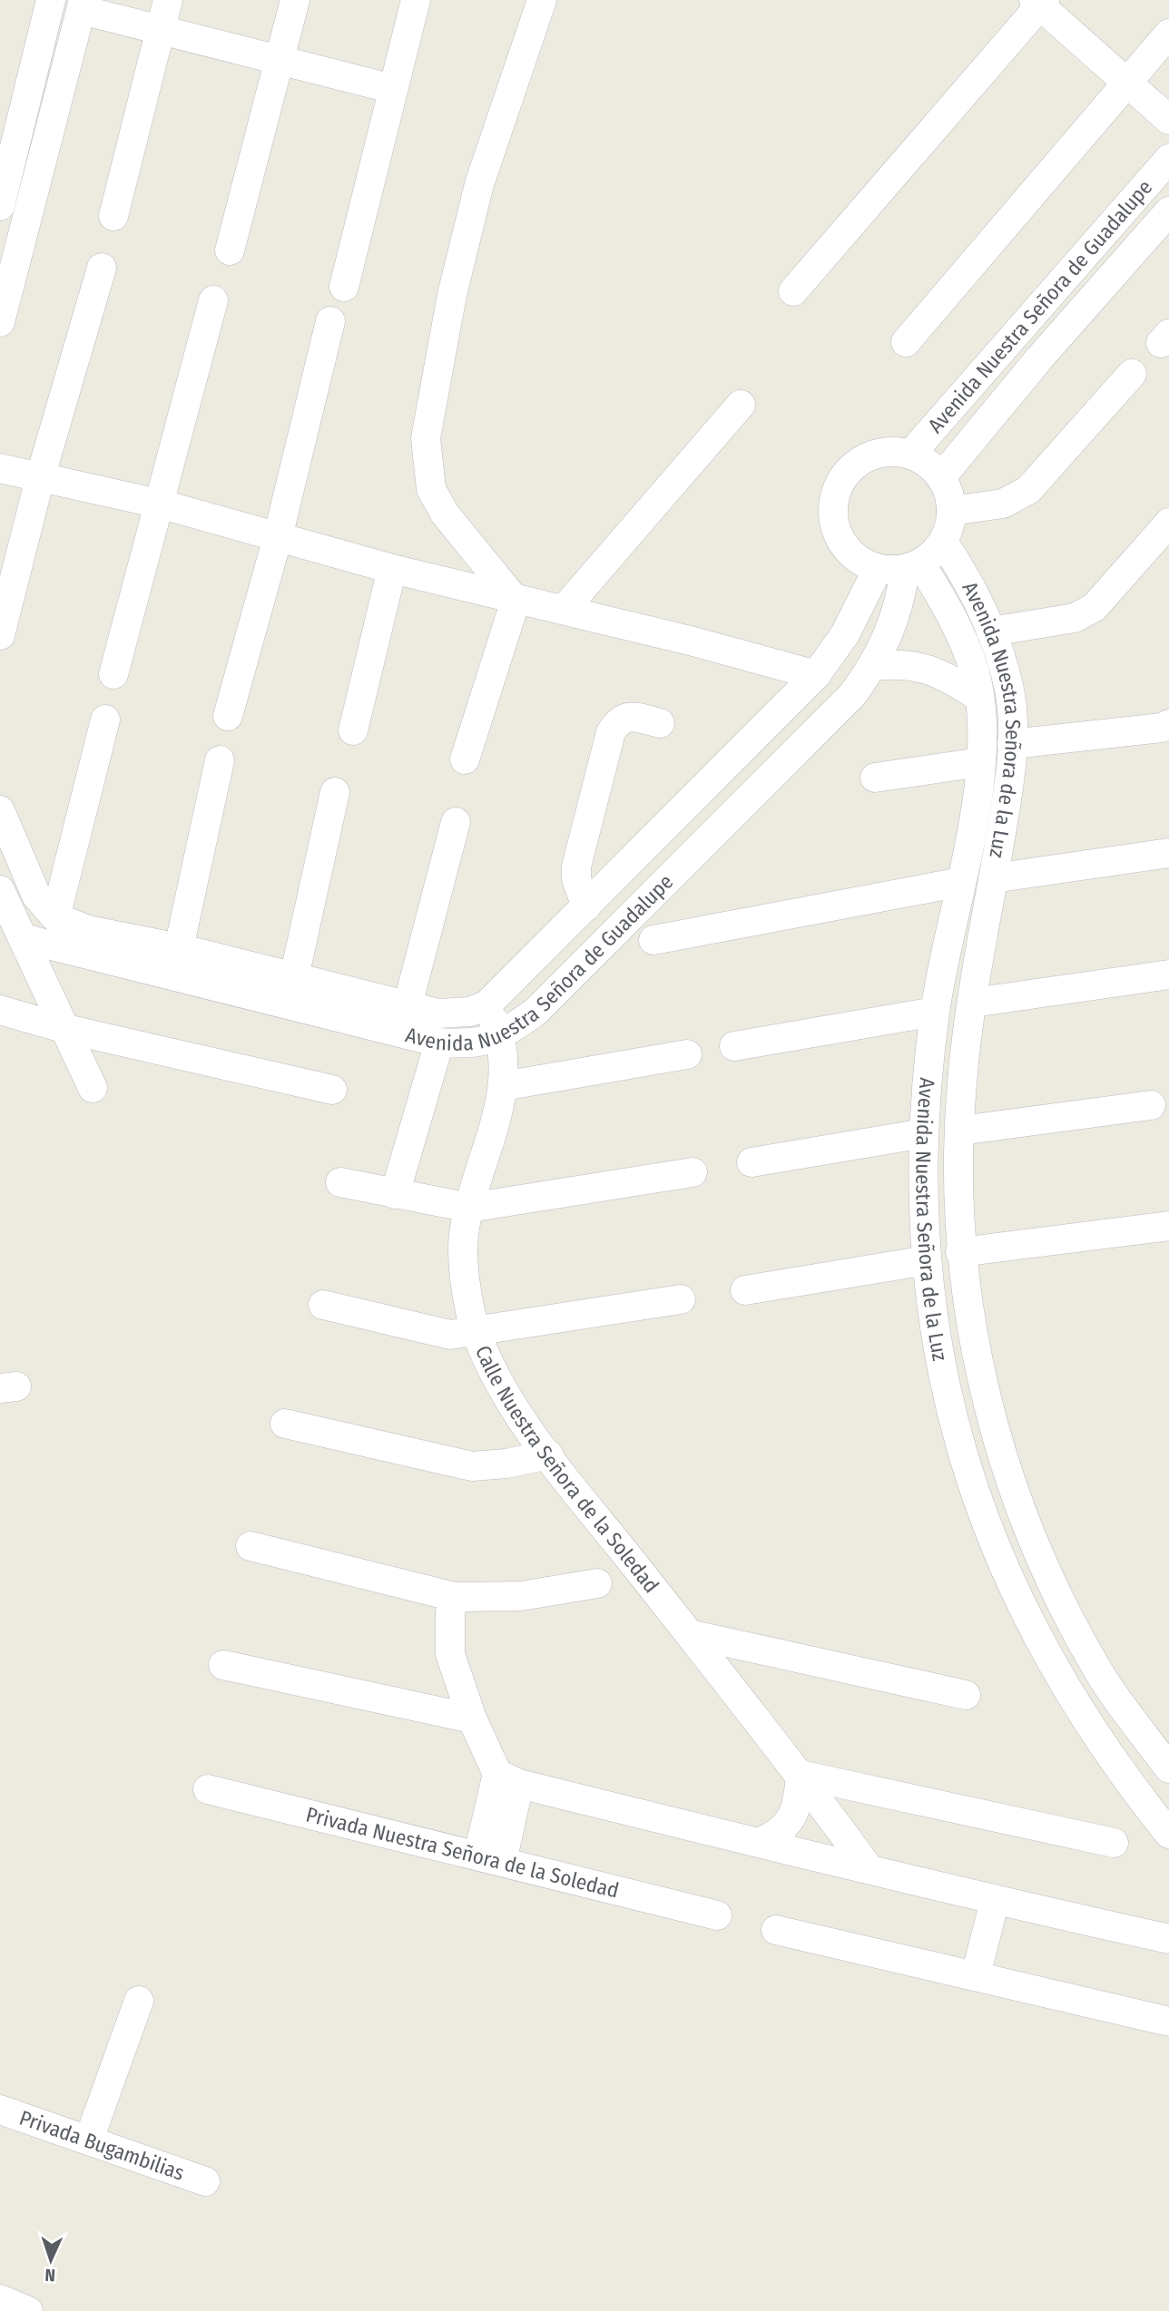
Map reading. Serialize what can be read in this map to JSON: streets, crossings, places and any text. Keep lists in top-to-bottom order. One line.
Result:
{"streets":{"street":["Avenida Nuestra Señora de Guadalupe","Avenida Nuestra Señora de la Luz","Calle Nuestra Señora de la Soledad","Privada Nuestra Señora de la Soledad","Privada Bugambilias"]},"crossings":[["Avenida Nuestra Señora de Guadalupe","Avenida Nuestra Señora de la Luz"],["Avenida Nuestra Señora de Guadalupe","Calle Nuestra Señora de la Soledad"]],"north":"bottom"}
